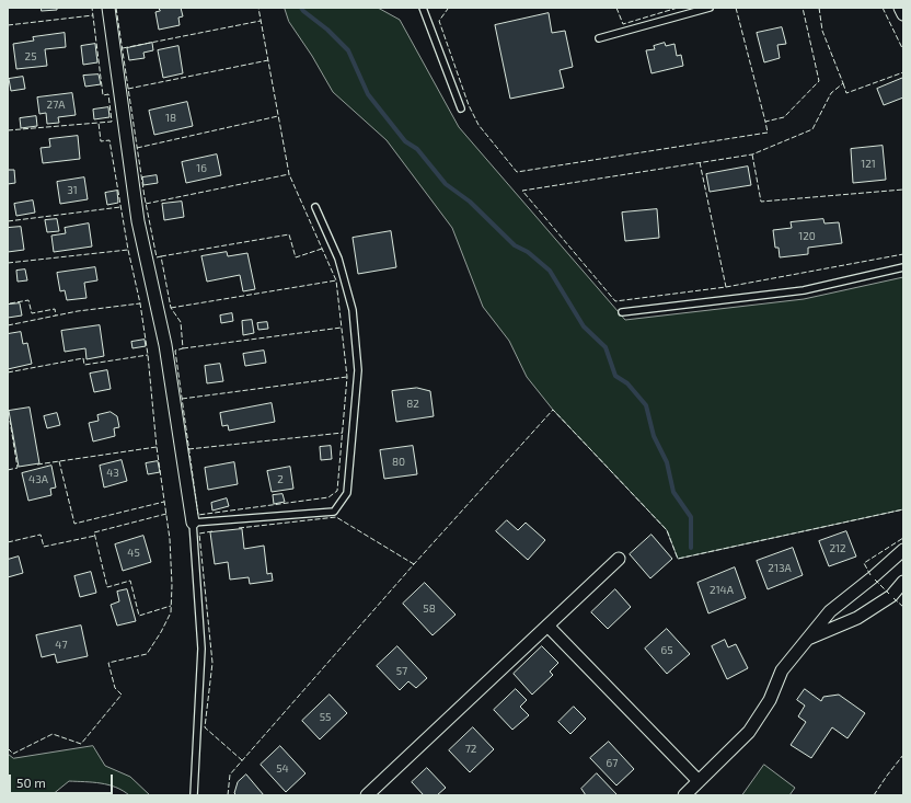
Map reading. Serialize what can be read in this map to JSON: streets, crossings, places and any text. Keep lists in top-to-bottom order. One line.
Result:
{"house_numbers":["25","27А","18","121","16","31","120","82","80","43","43А","2","212","45","213А","214А","58","47","65","57","55","72","67","54"],"scale_bar":"50 m"}
